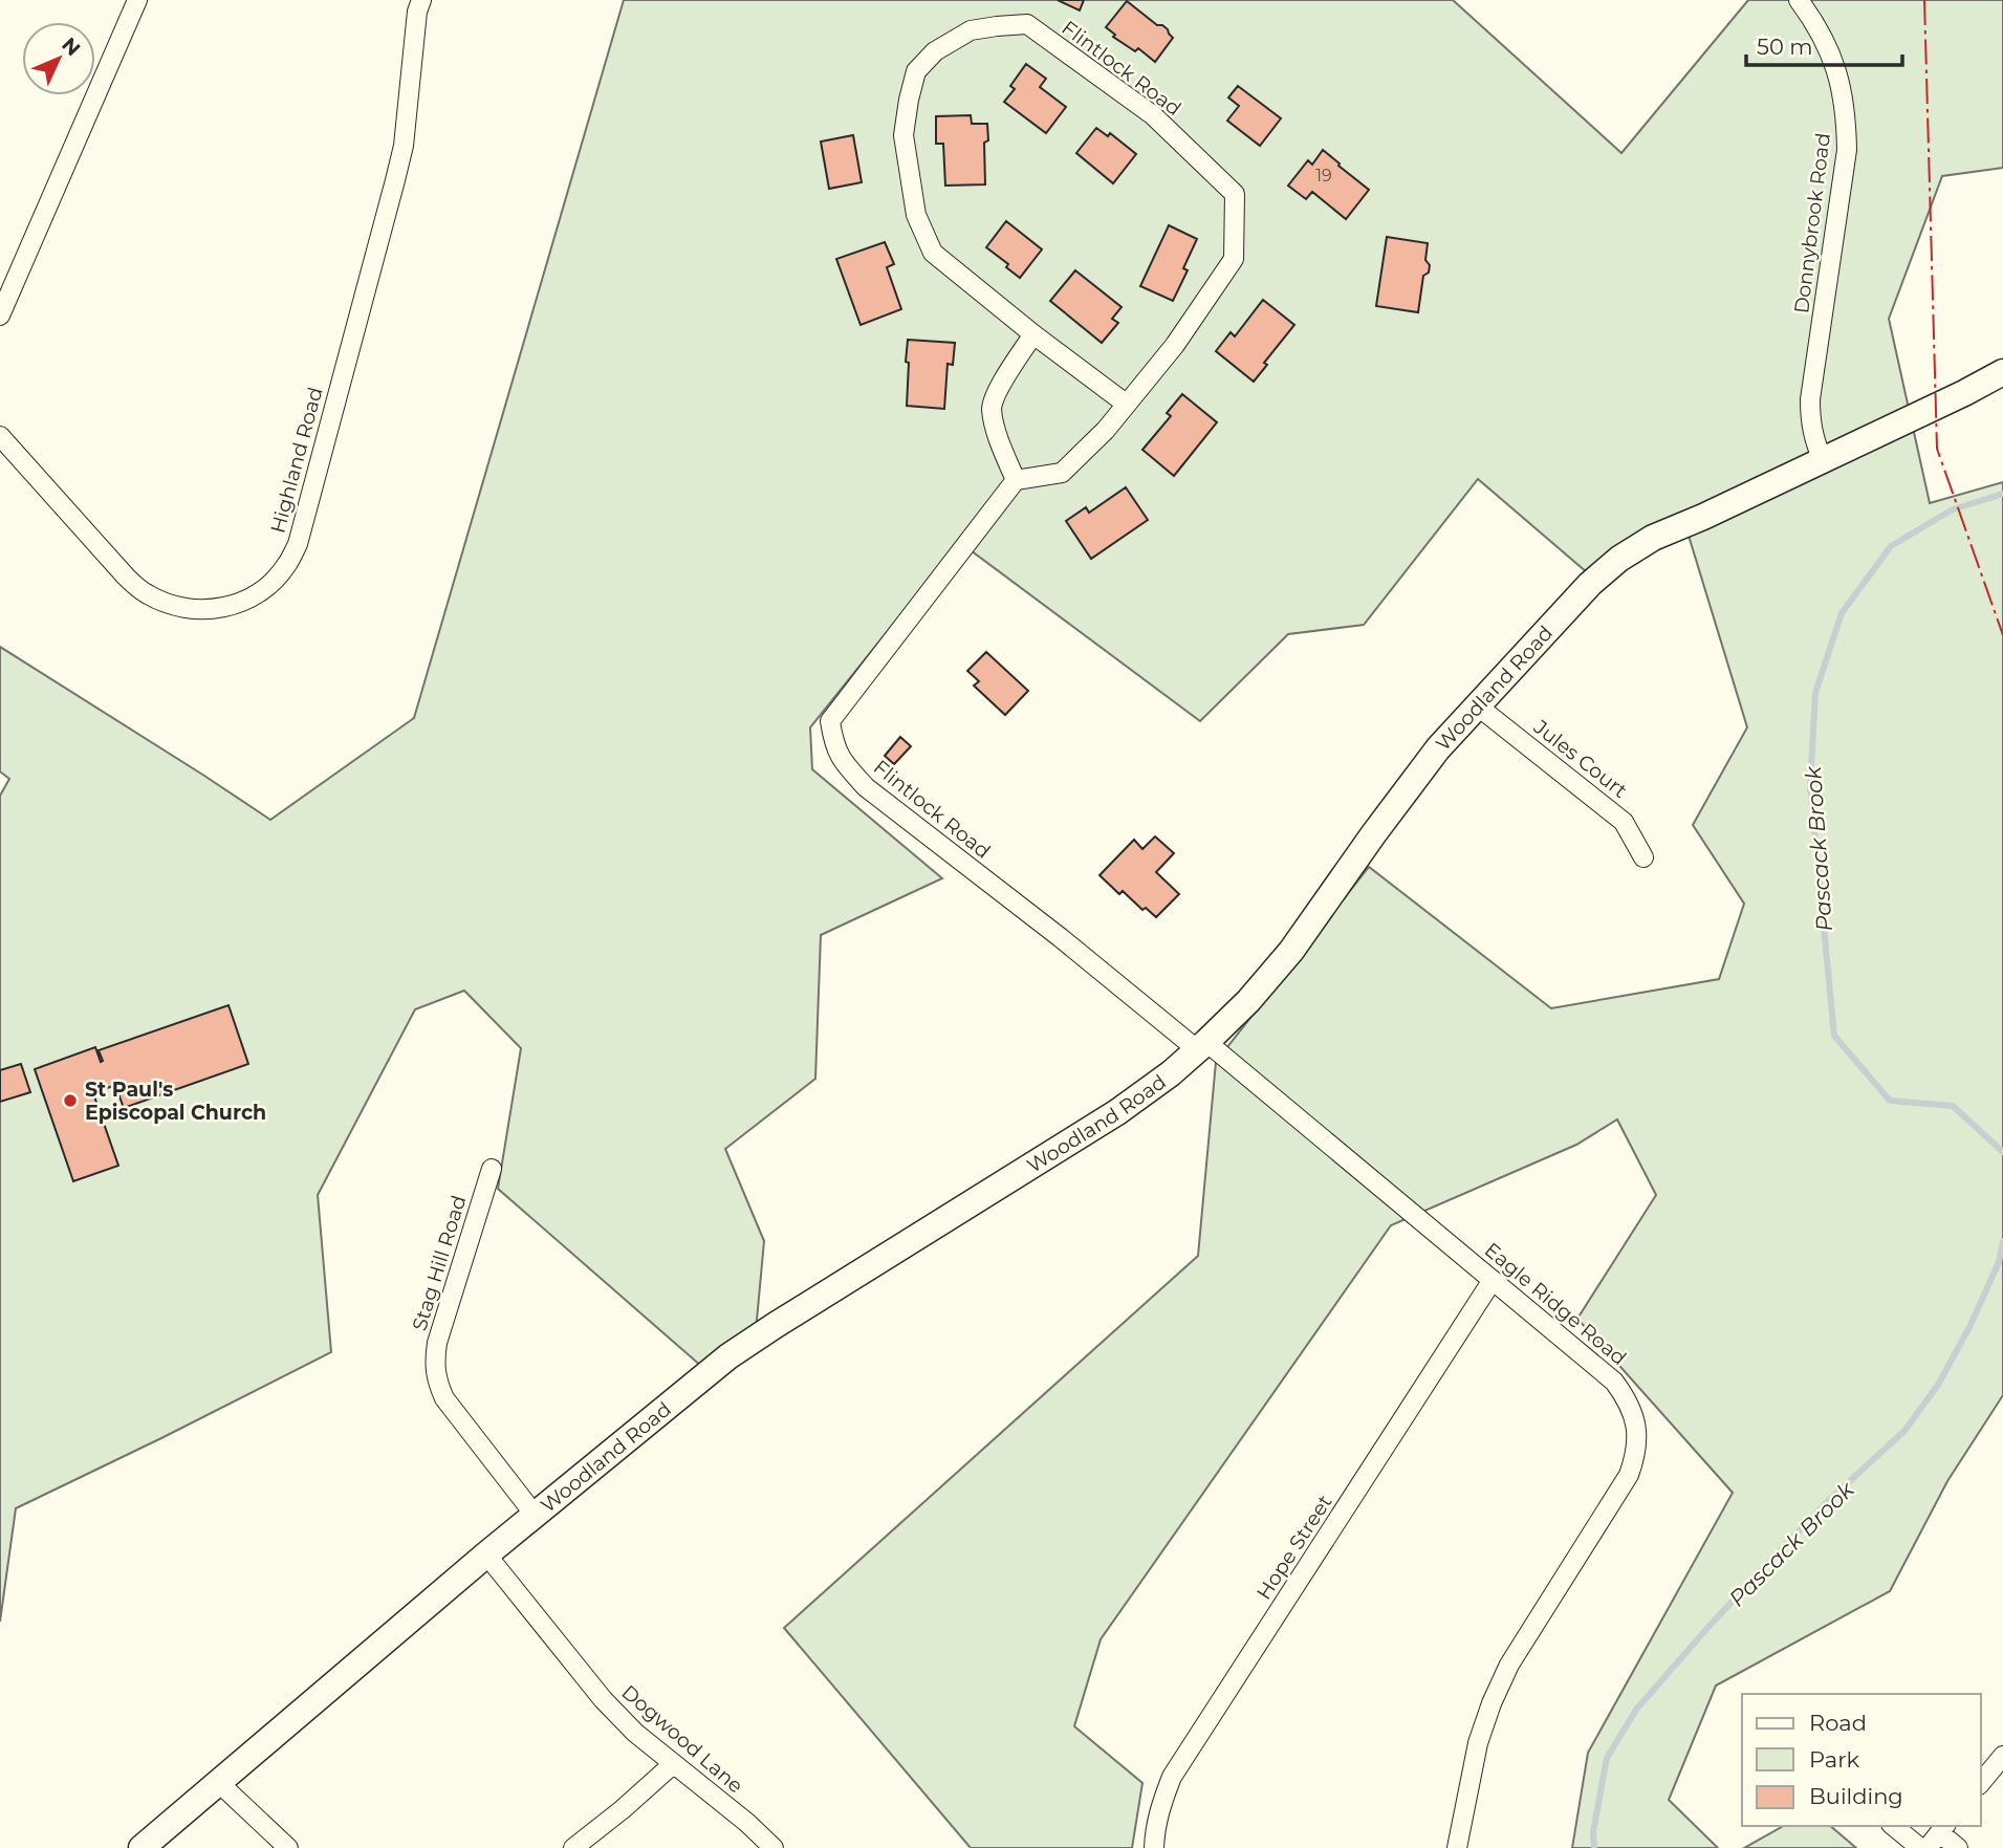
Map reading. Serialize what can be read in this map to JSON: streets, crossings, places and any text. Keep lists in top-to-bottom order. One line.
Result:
{"streets":{"street":["Flintlock Road","Donnybrook Road","Highland Road","Woodland Road","Jules Court","Stag Hill Road","Eagle Ridge Road","Hope Street","Dogwood Lane"]},"crossings":[["Flintlock Road","Woodland Road"],["Flintlock Road","Eagle Ridge Road"],["Donnybrook Road","Woodland Road"],["Woodland Road","Jules Court"],["Woodland Road","Stag Hill Road"],["Woodland Road","Eagle Ridge Road"],["Woodland Road","Dogwood Lane"],["Eagle Ridge Road","Hope Street"]],"water":["Pascack Brook"],"places":["St Paul's Episcopal Church"],"house_numbers":["19"],"legend":["Road","Park","Building"],"scale_bar":"50 m","north":"top right"}
